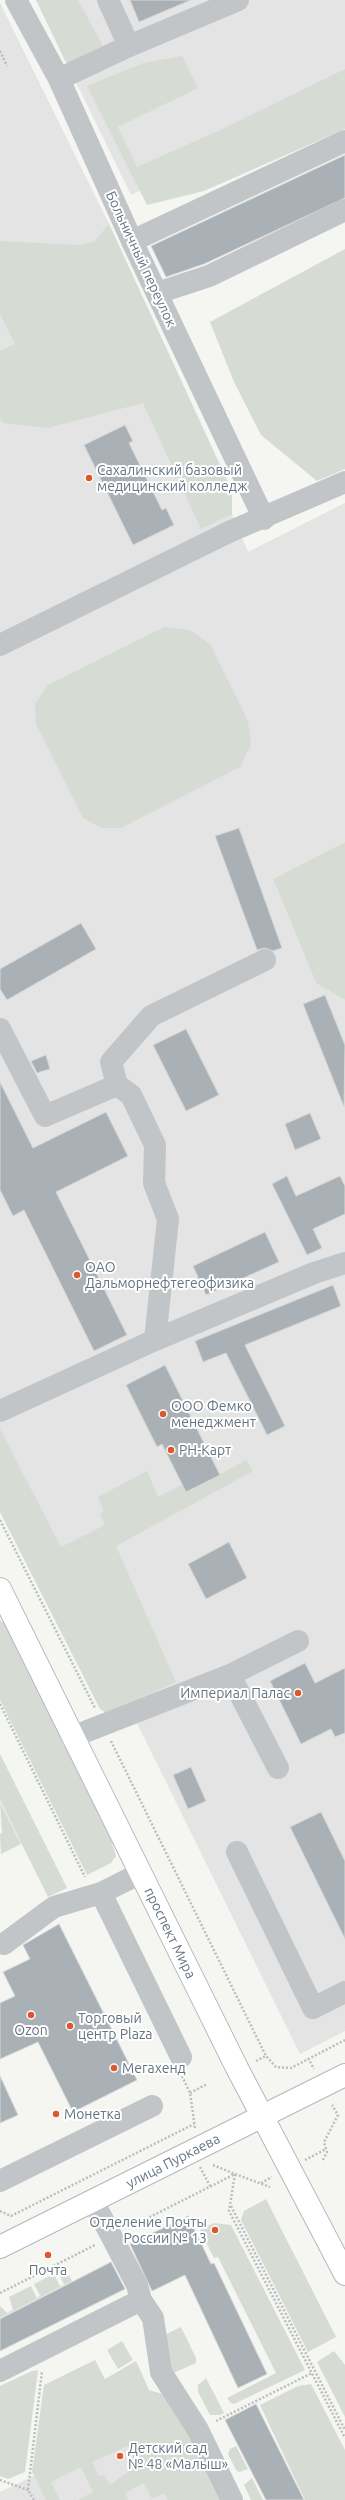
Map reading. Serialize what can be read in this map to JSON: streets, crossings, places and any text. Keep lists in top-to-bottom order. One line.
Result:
{"streets":{"main road":["проспект Мира","улица Пуркаева"],"street":["Больничный переулок"]},"crossings":[["проспект Мира","улица Пуркаева"]],"places":["Сахалинский базовый медицинский колледж","ОАО Дальморнефтегеофизика","ООО Фемко менеджмент","РН-Карт","Империал Палас","Ozon","Торговый центр Plaza","Мегахенд","Монетка","Отделение Почты России № 13","Почта","Детский сад № 48 «Малыш»"]}
